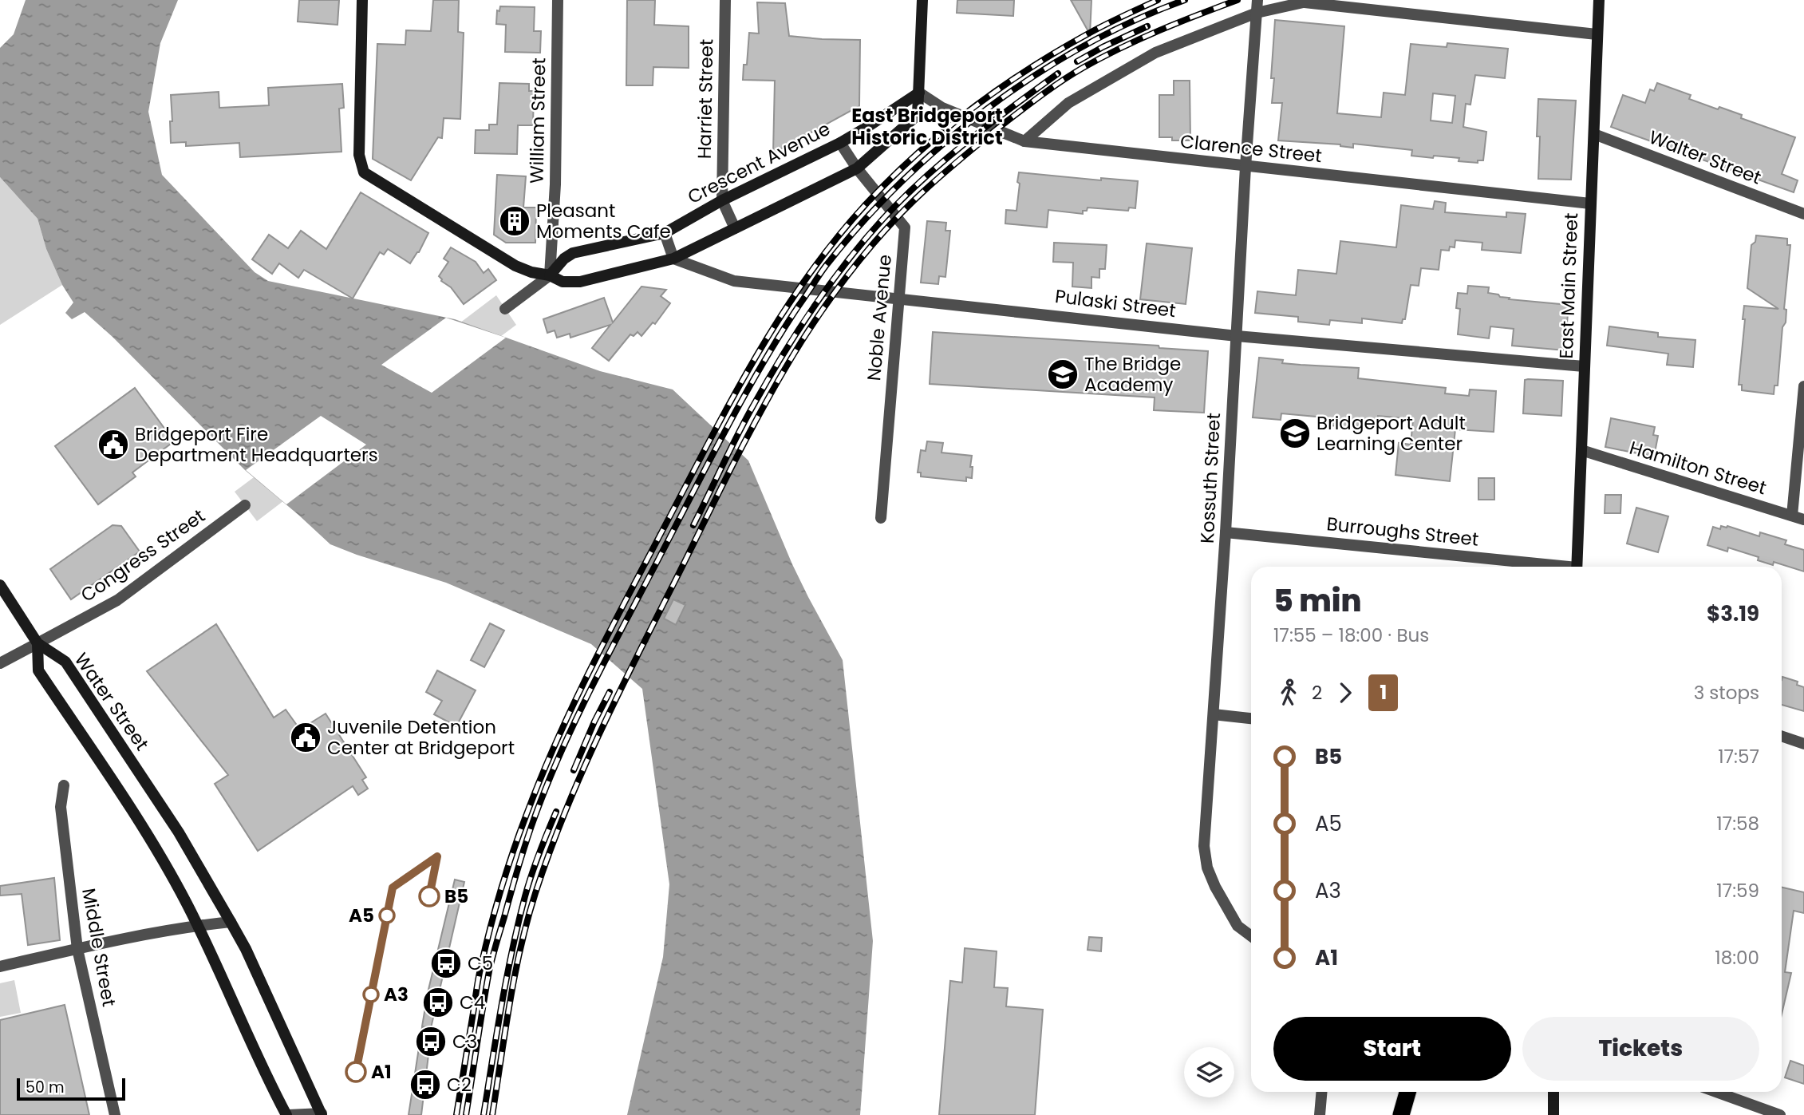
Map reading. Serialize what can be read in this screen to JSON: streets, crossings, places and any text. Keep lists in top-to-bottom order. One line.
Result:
{"streets":{"main road":["Crescent Avenue","East Main Street","Water Street"],"street":["Harriet Street","William Street","Clarence Street","Walter Street","Pulaski Street","Noble Avenue","Hamilton Street","Kossuth Street","Burroughs Street","Congress Street","Middle Street"]},"crossings":[["Harriet Street","Crescent Avenue"],["William Street","Crescent Avenue"],["Clarence Street","Crescent Avenue"],["Clarence Street","East Main Street"],["Clarence Street","Kossuth Street"],["Walter Street","East Main Street"],["Crescent Avenue","Noble Avenue"],["East Main Street","Pulaski Street"],["East Main Street","Hamilton Street"],["Pulaski Street","Noble Avenue"],["Pulaski Street","Kossuth Street"],["Kossuth Street","Burroughs Street"],["Congress Street","Water Street"]],"districts":["East Bridgeport Historic District"],"places":{"building":["Pleasant Moments Cafe"],"school or university":["The Bridge Academy","Bridgeport Adult Learning Center"],"public building":["Bridgeport Fire Department Headquarters","Juvenile Detention Center at Bridgeport"],"other":["B5","A5","A3","A1"],"bus stop":["C5","C4","C3","C2"]},"lines":["bus line 1"],"scale_bar":"50 m","page":{"heading":["5 min","17:55 – 18:00 · Bus","$3.19"],"legs":["2","1","3 stops"],"list":[{"name":"B5","value":"17:57"},{"name":"A5","value":"17:58"},{"name":"A3","value":"17:59"},{"name":"A1","value":"18:00"}],"buttons":["Start","Tickets"],"scale":"50 m"}}
